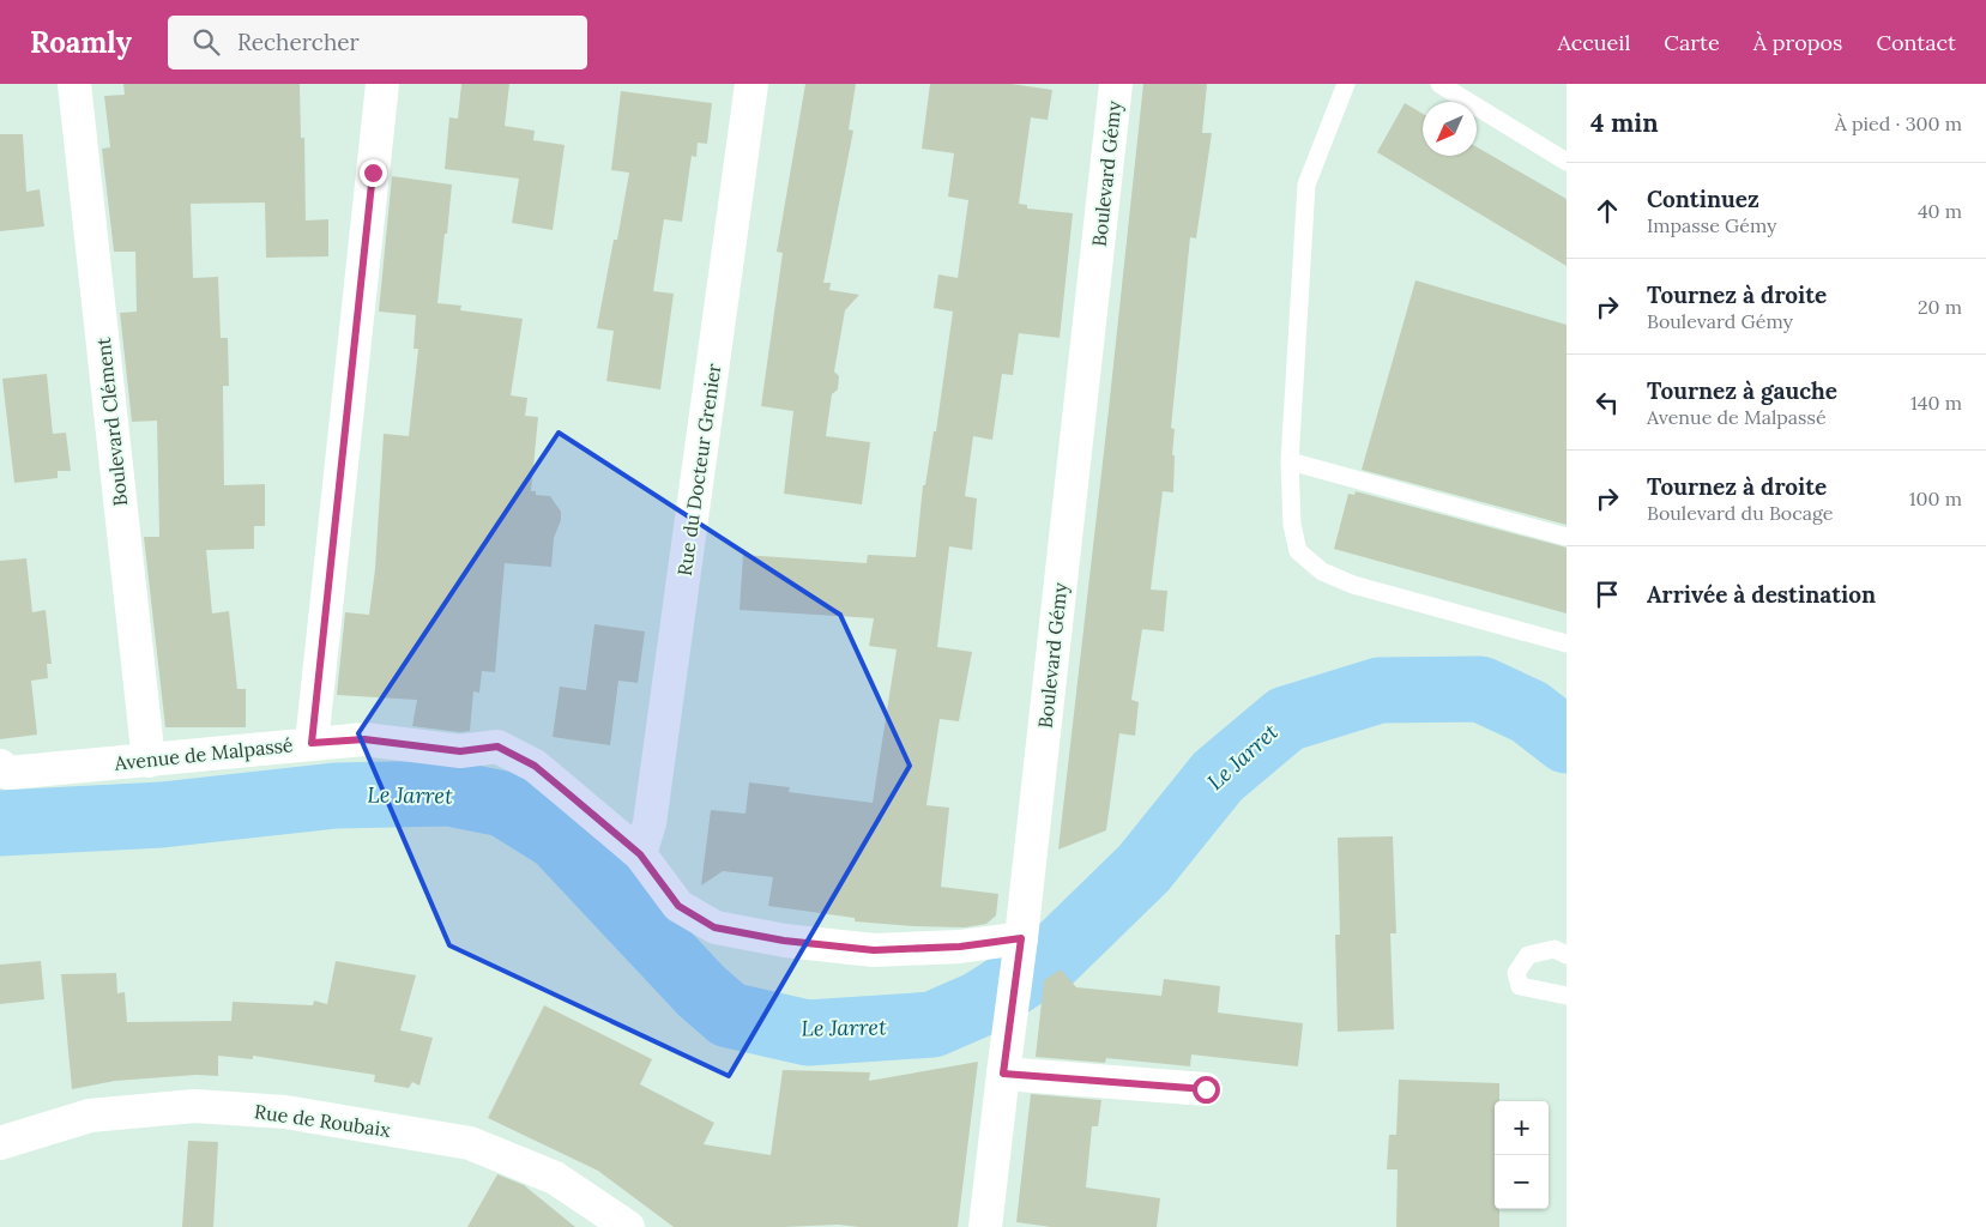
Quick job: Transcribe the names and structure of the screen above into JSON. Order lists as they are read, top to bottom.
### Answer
{
  "streets": {
    "street": [
      "Boulevard Gémy",
      "Boulevard Clément",
      "Rue du Docteur Grenier",
      "Avenue de Malpassé",
      "Rue de Roubaix"
    ]
  },
  "crossings": [
    ["Boulevard Gémy", "Avenue de Malpassé"],
    ["Boulevard Clément", "Avenue de Malpassé"],
    ["Rue du Docteur Grenier", "Avenue de Malpassé"]
  ],
  "water": ["Le Jarret"],
  "north": "bottom left",
  "page": {
    "header": "Roamly",
    "search": "Rechercher",
    "nav": [
      "Accueil",
      "Carte",
      "À propos",
      "Contact"
    ],
    "heading": ["4 min", "À pied · 300 m"],
    "list": [
      ["Continuez", "Impasse Gémy", "40 m"],
      ["Tournez à droite", "Boulevard Gémy", "20 m"],
      ["Tournez à gauche", "Avenue de Malpassé", "140 m"],
      ["Tournez à droite", "Boulevard du Bocage", "100 m"],
      "Arrivée à destination"
    ],
    "map_buttons": ["+", "−"]
  }
}
